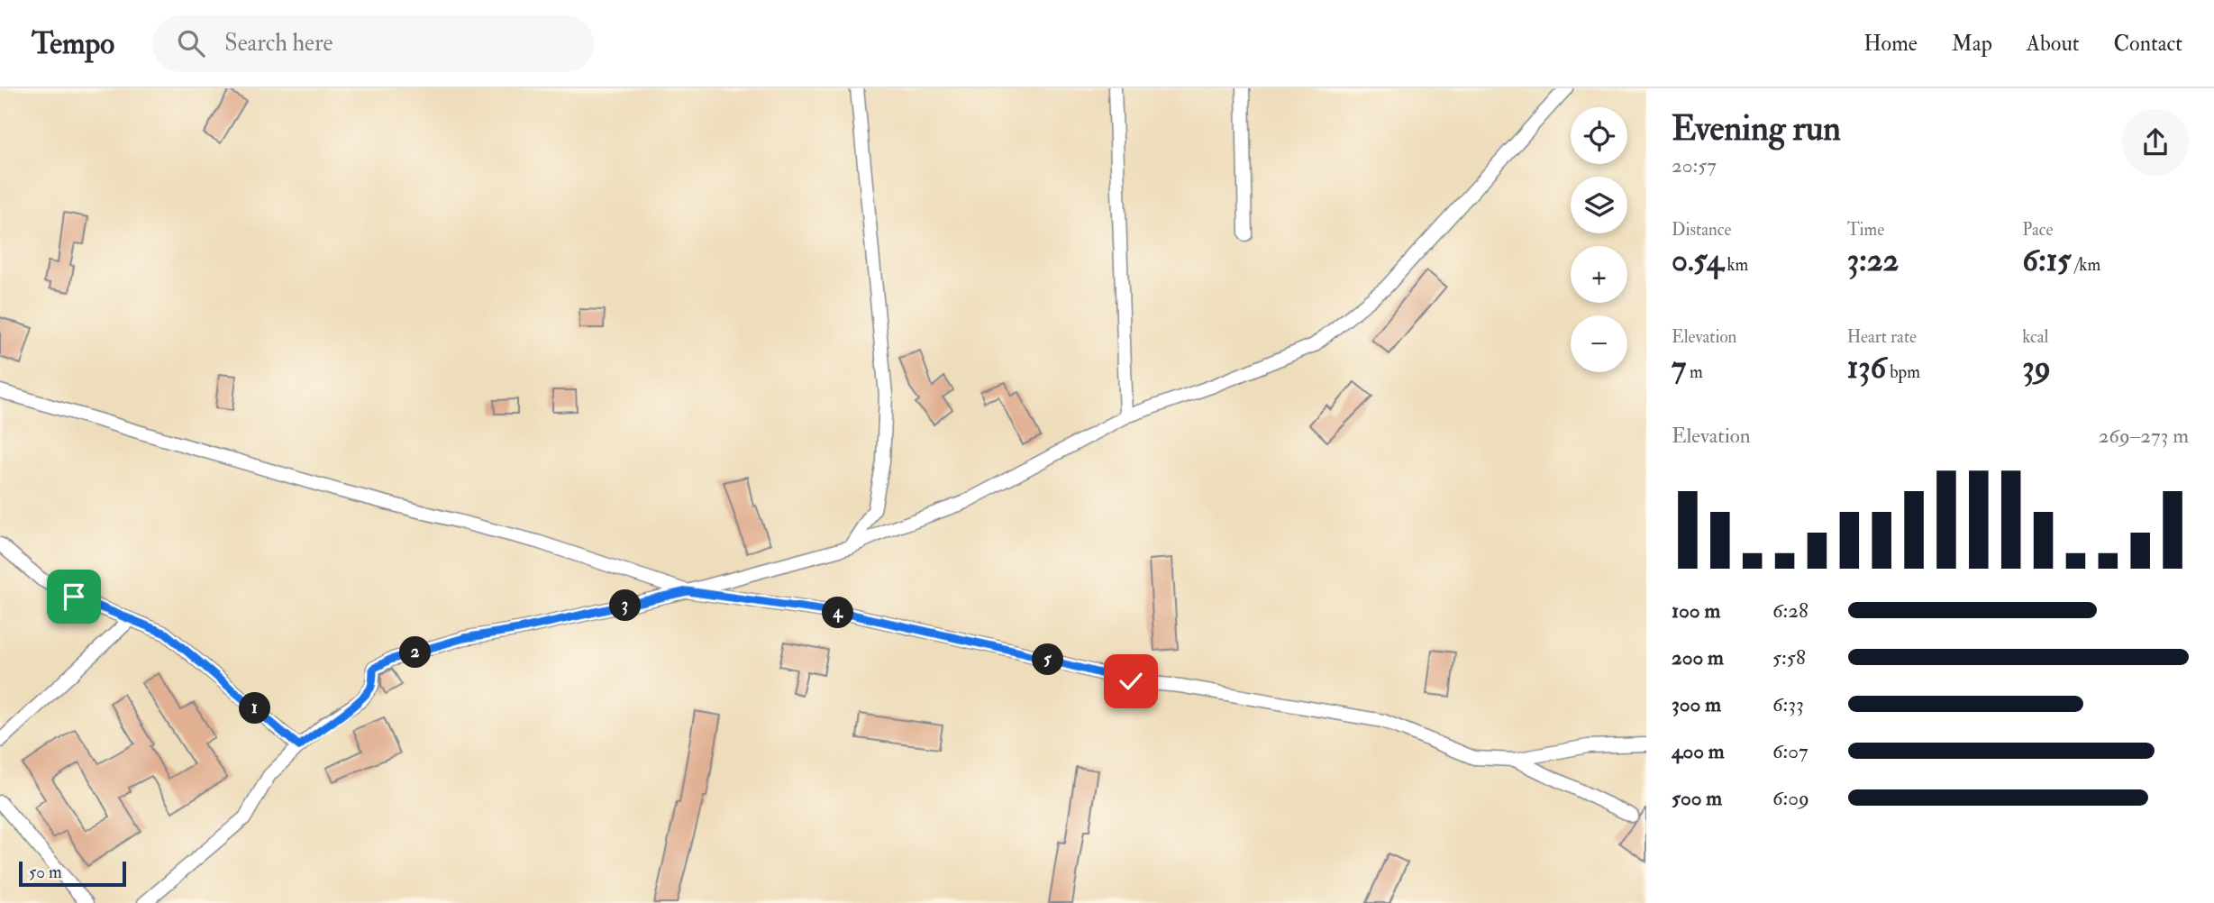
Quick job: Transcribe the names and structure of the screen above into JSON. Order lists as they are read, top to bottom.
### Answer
{
  "scale_bar": "50 m",
  "page": {
    "header": "Tempo",
    "search": "Search here",
    "nav": [
      "Home",
      "Map",
      "About",
      "Contact"
    ],
    "heading": ["Evening run", "20:57"],
    "map_buttons": ["+", "−"],
    "stats": [
      ["Distance", "0.54 km"],
      ["Time", "3:22"],
      ["Pace", "6:15 /km"],
      ["Elevation", "7 m"],
      ["Heart rate", "136 bpm"],
      ["kcal", "39"]
    ],
    "chart": ["Elevation", "269–273 m"],
    "list": [
      {
        "name": "100 m",
        "note": "6:28"
      },
      {
        "name": "200 m",
        "note": "5:58"
      },
      {
        "name": "300 m",
        "note": "6:33"
      },
      {
        "name": "400 m",
        "note": "6:07"
      },
      {
        "name": "500 m",
        "note": "6:09"
      }
    ],
    "pins": [
      "3",
      "4",
      "2",
      "5",
      "1"
    ],
    "scale": "50 m"
  }
}
